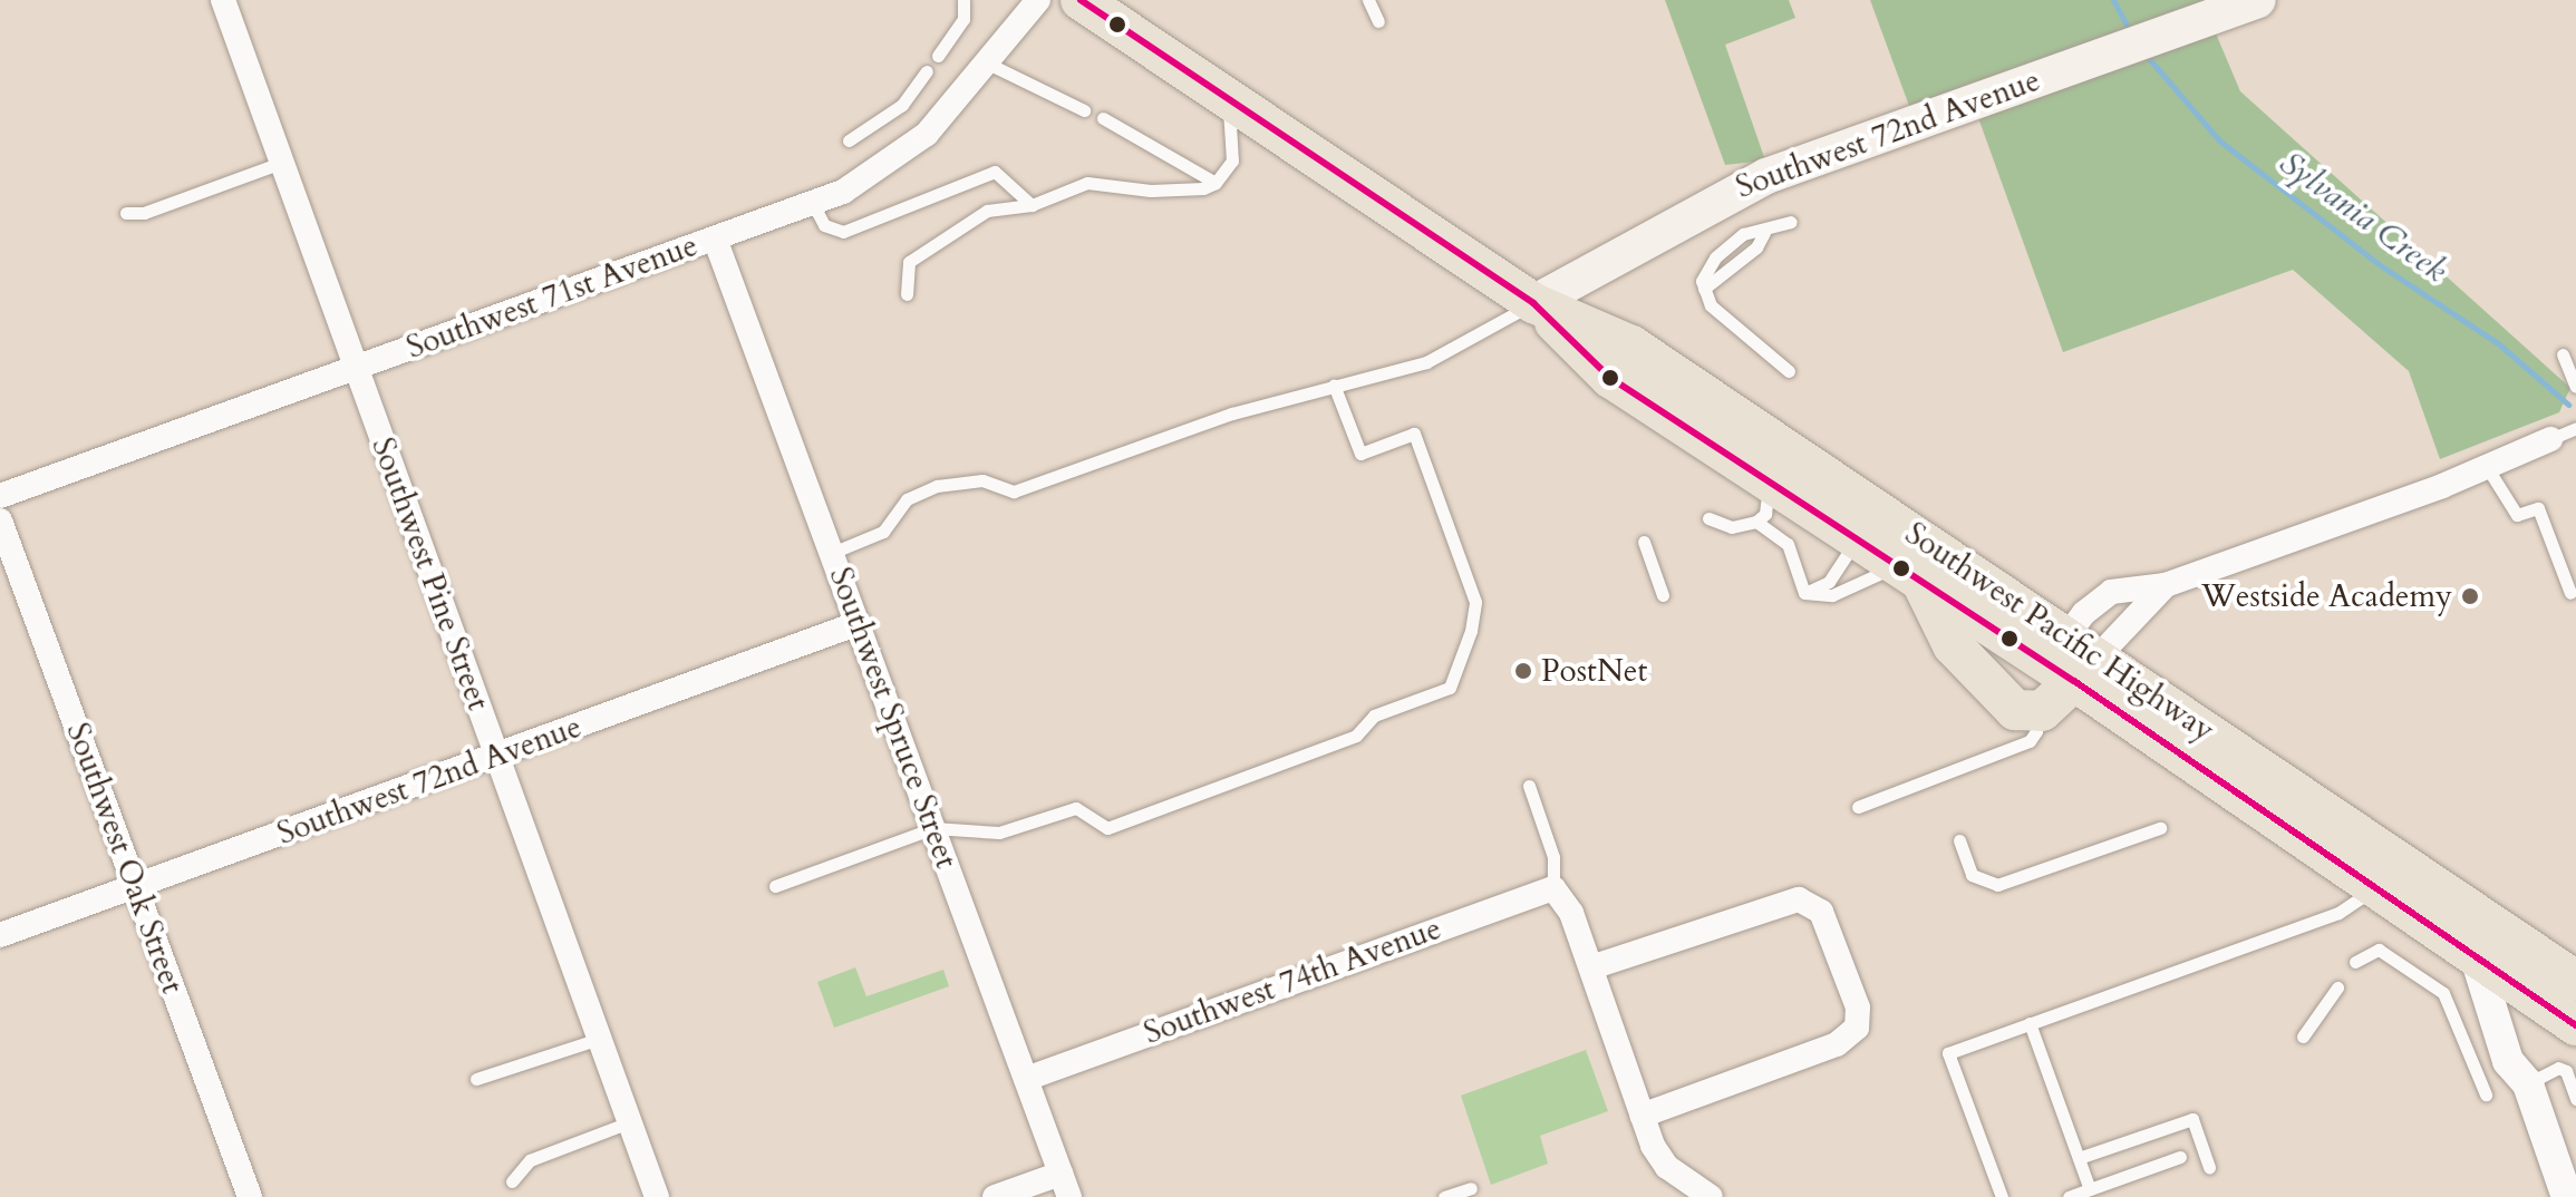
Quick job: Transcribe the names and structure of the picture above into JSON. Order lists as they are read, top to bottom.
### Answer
{
  "streets": {
    "highway": ["Southwest Pacific Highway"],
    "main road": ["Southwest 72nd Avenue"],
    "street": [
      "Southwest 71st Avenue",
      "Southwest Pine Street",
      "Southwest Spruce Street",
      "Southwest Oak Street",
      "Southwest 74th Avenue"
    ]
  },
  "crossings": [
    ["Southwest 72nd Avenue", "Southwest Pine Street"],
    ["Southwest 72nd Avenue", "Southwest Pacific Highway"],
    ["Southwest 72nd Avenue", "Southwest Spruce Street"],
    ["Southwest 72nd Avenue", "Southwest Oak Street"],
    ["Southwest 71st Avenue", "Southwest Pine Street"],
    ["Southwest 71st Avenue", "Southwest Spruce Street"],
    ["Southwest Spruce Street", "Southwest 74th Avenue"]
  ],
  "water": ["Sylvania Creek"],
  "places": ["Westside Academy", "PostNet"]
}
